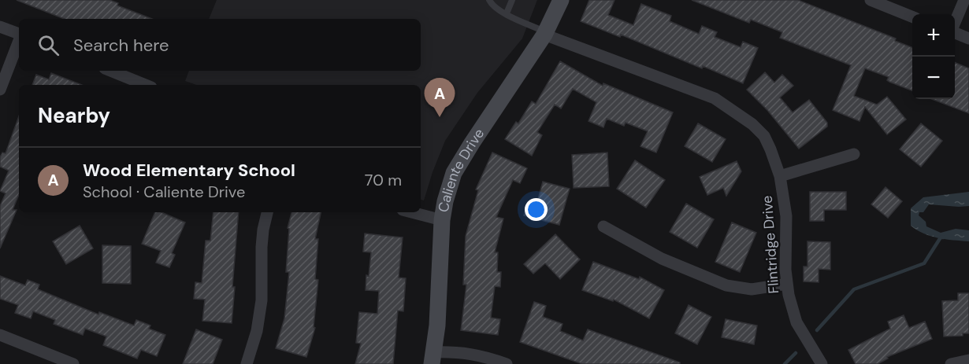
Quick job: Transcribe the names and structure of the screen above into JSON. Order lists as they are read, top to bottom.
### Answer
{
  "streets": {
    "street": ["Caliente Drive", "Flintridge Drive"]
  },
  "crossings": [
    ["Caliente Drive", "Flintridge Drive"]
  ],
  "page": {
    "map_buttons": ["+", "−"],
    "search": "Search here",
    "pins": "A",
    "heading": "Nearby",
    "list": [
      {
        "mark": "A",
        "name": "Wood Elementary School",
        "note": "School · Caliente Drive",
        "value": "70 m"
      }
    ]
  }
}
